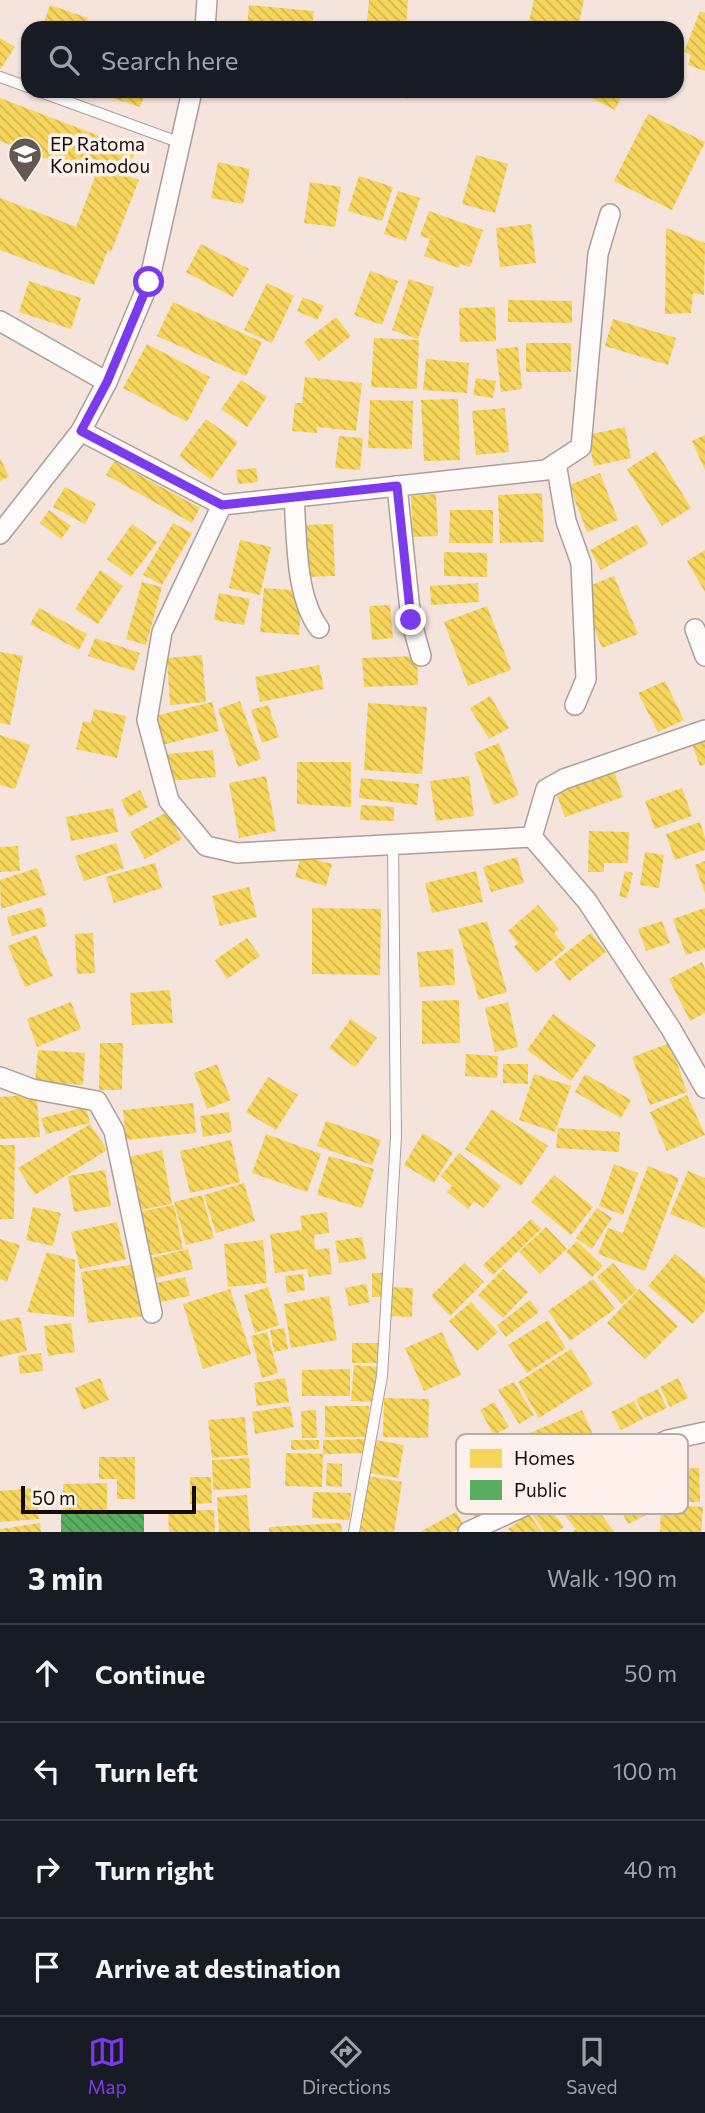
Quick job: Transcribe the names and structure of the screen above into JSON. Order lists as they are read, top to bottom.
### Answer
{
  "places": {
    "school or university": ["EP Ratoma Konimodou"]
  },
  "legend": ["Homes", "Public"],
  "scale_bar": "50 m",
  "page": {
    "search": "Search here",
    "scale": "50 m",
    "heading": ["3 min", "Walk · 190 m"],
    "list": [
      ["Continue", "50 m"],
      ["Turn left", "100 m"],
      ["Turn right", "40 m"],
      "Arrive at destination"
    ],
    "nav": ["Map", "Directions", "Saved"]
  }
}
